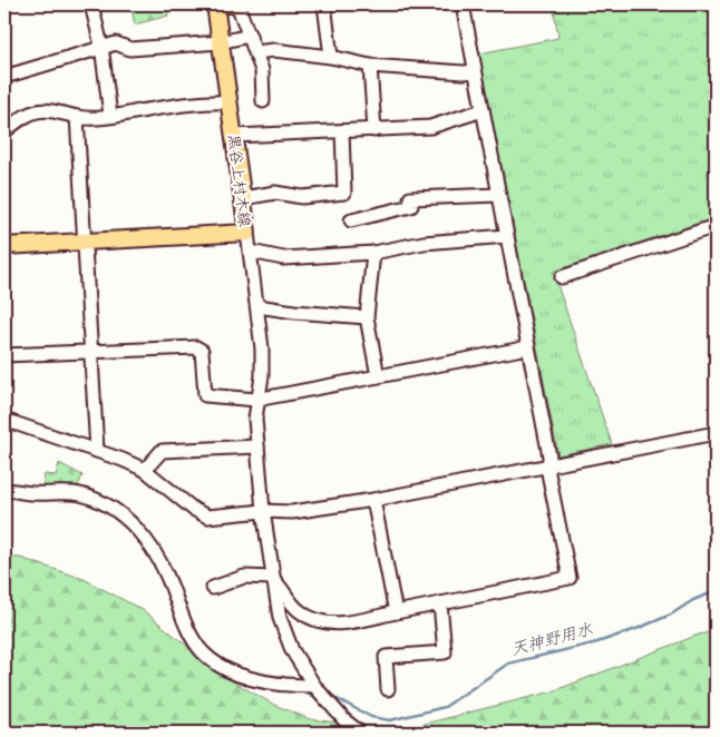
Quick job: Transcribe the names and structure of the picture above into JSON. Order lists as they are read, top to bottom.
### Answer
{
  "streets": {
    "main road": ["黒谷上村木線"]
  },
  "water": ["天神野用水"]
}
